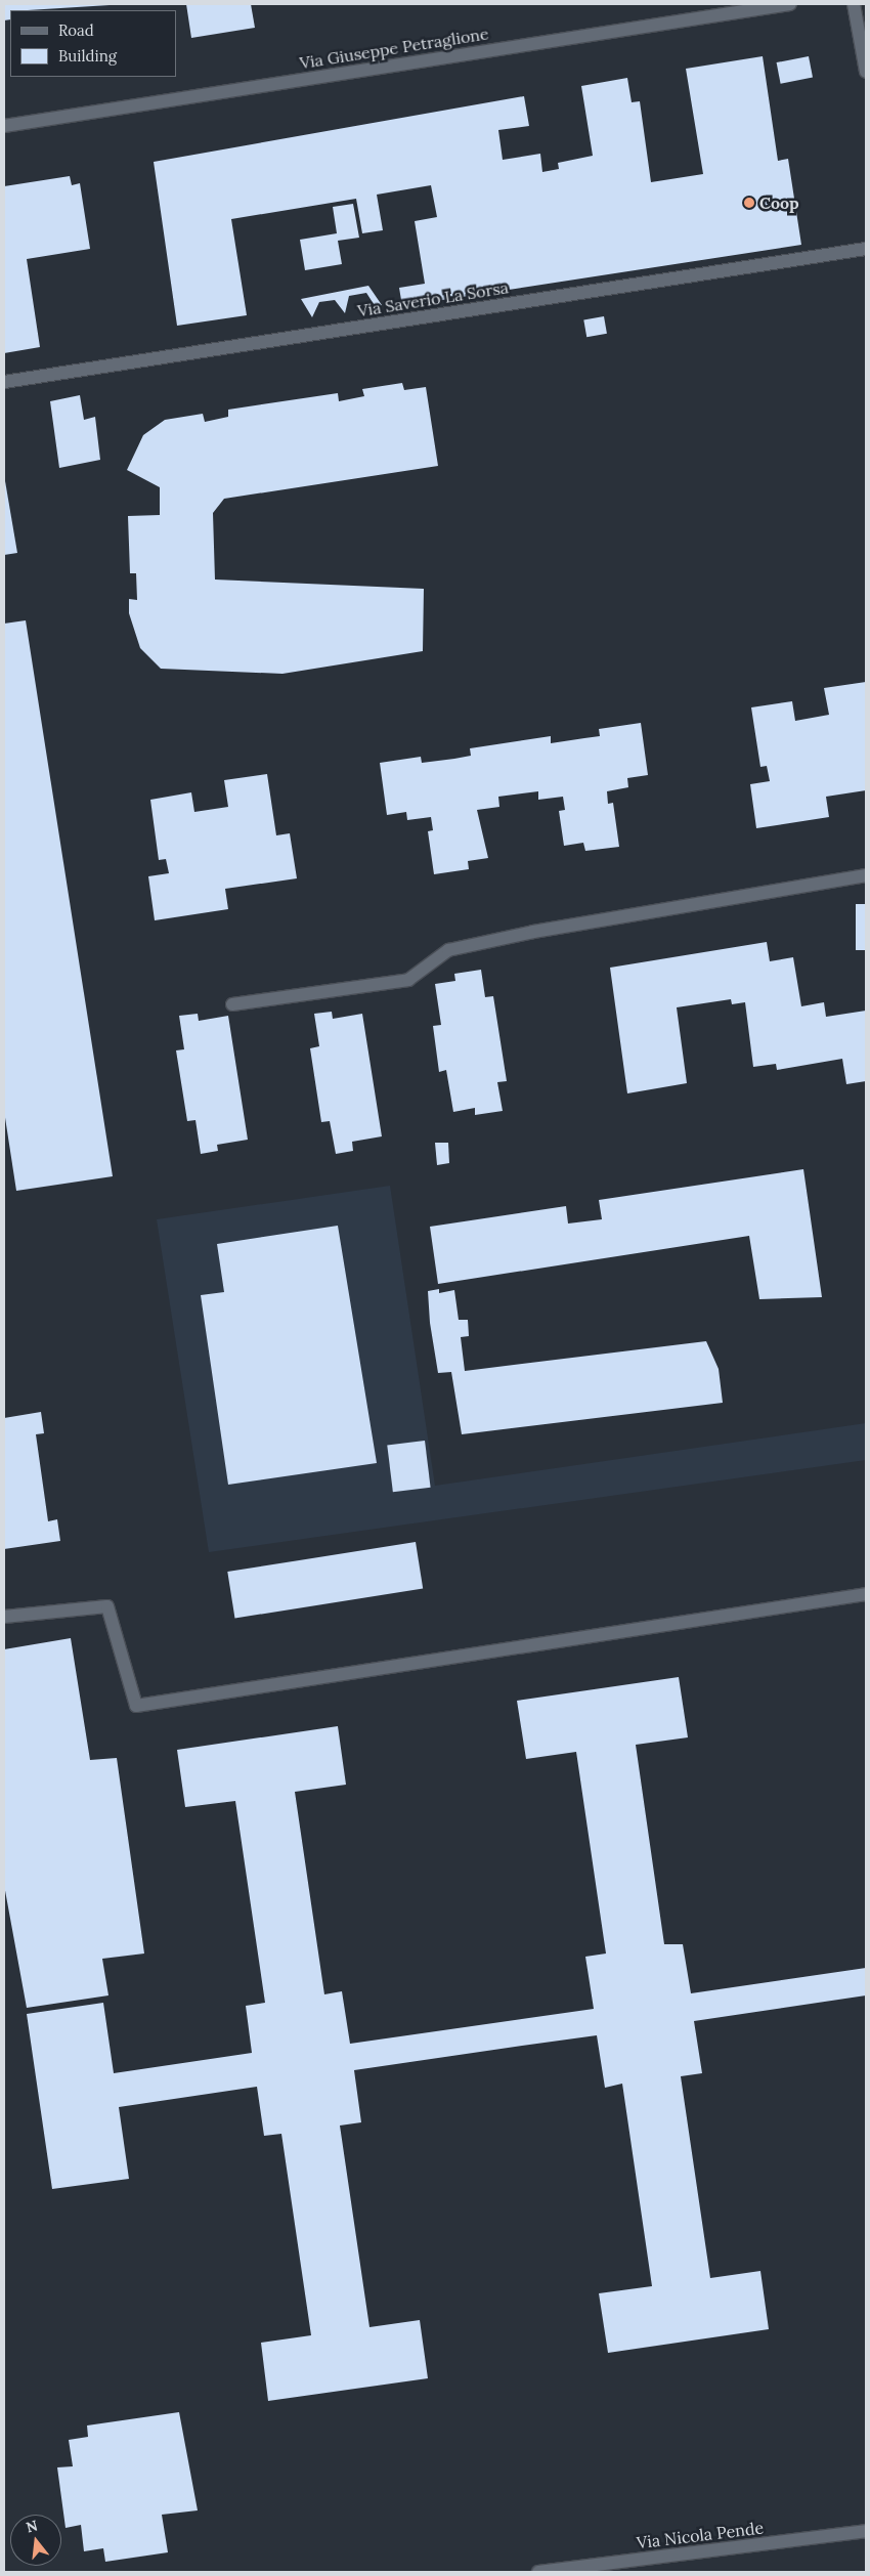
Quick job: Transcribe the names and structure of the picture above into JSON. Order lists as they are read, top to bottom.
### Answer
{
  "streets": {
    "street": ["Via Giuseppe Petraglione", "Via Saverio La Sorsa", "Via Nicola Pende"]
  },
  "places": ["Coop"],
  "legend": ["Road", "Building"],
  "north": "top"
}
